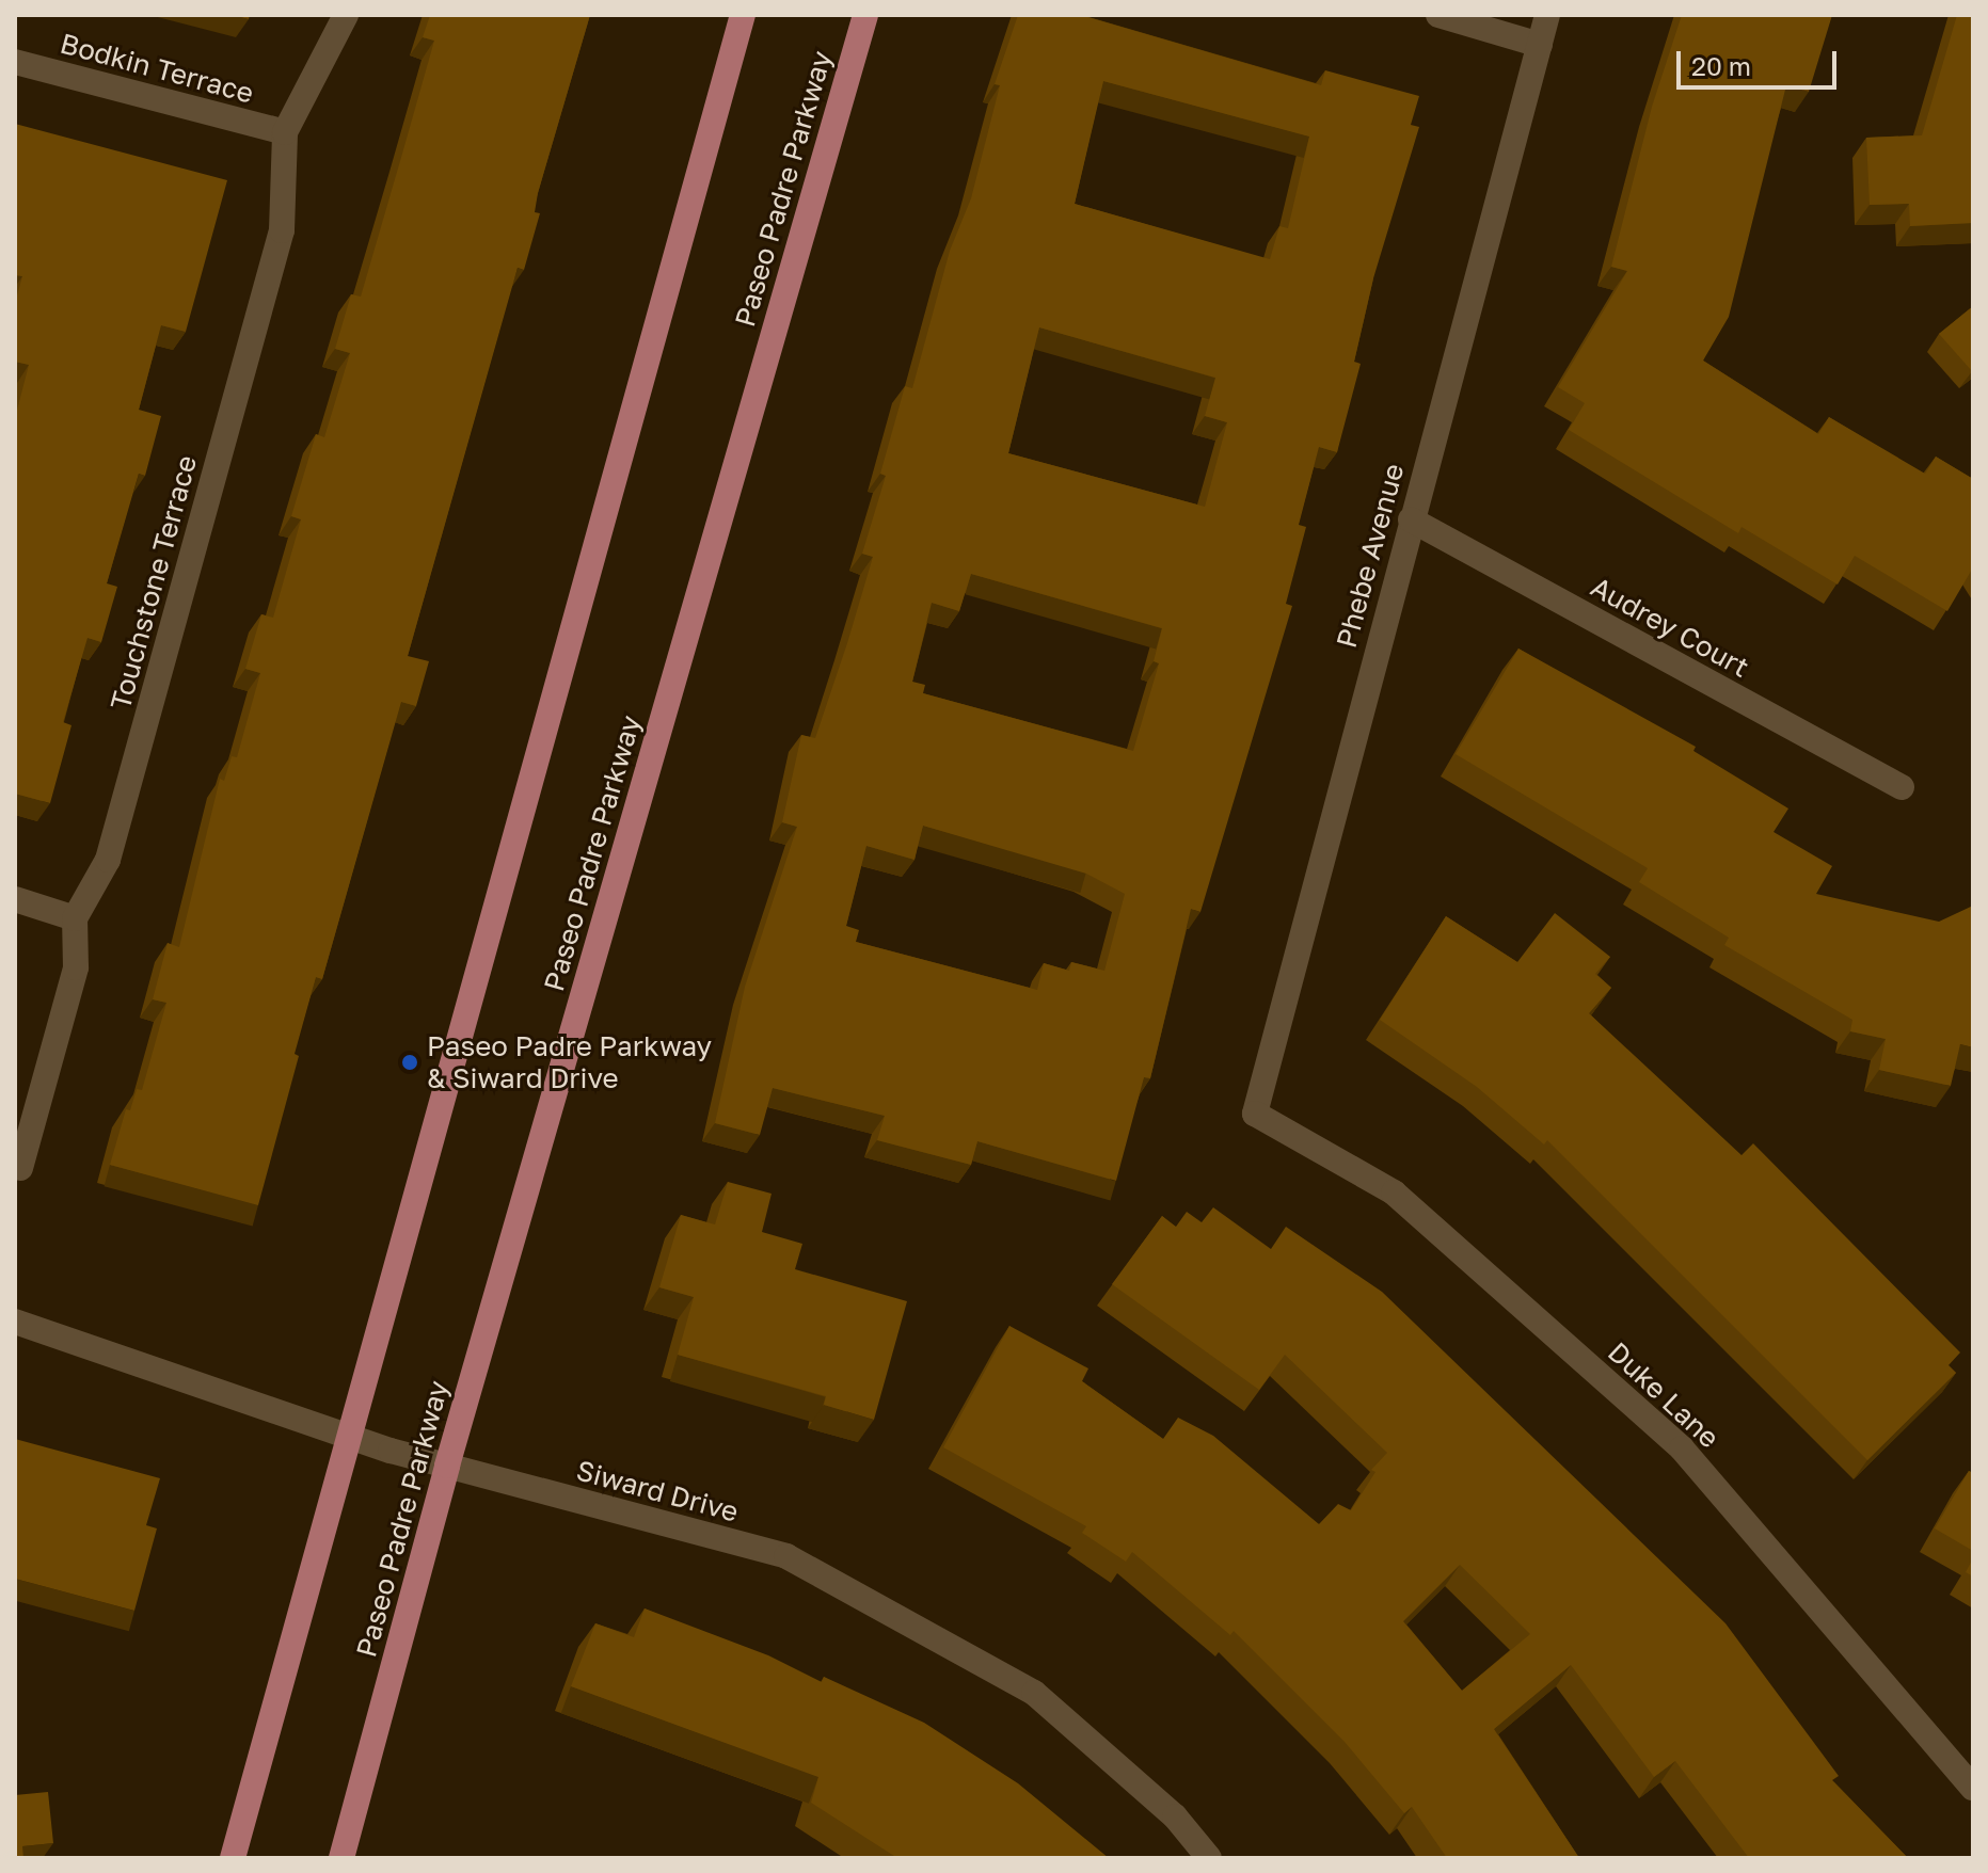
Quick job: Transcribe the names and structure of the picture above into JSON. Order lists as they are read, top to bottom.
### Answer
{
  "streets": {
    "main road": ["Paseo Padre Parkway"],
    "street": [
      "Bodkin Terrace",
      "Phebe Avenue",
      "Touchstone Terrace",
      "Audrey Court",
      "Duke Lane",
      "Siward Drive"
    ]
  },
  "crossings": [
    ["Bodkin Terrace", "Touchstone Terrace"],
    ["Paseo Padre Parkway", "Siward Drive"],
    ["Phebe Avenue", "Audrey Court"],
    ["Phebe Avenue", "Duke Lane"]
  ],
  "places": ["Paseo Padre Parkway & Siward Drive"],
  "scale_bar": "20 m"
}
